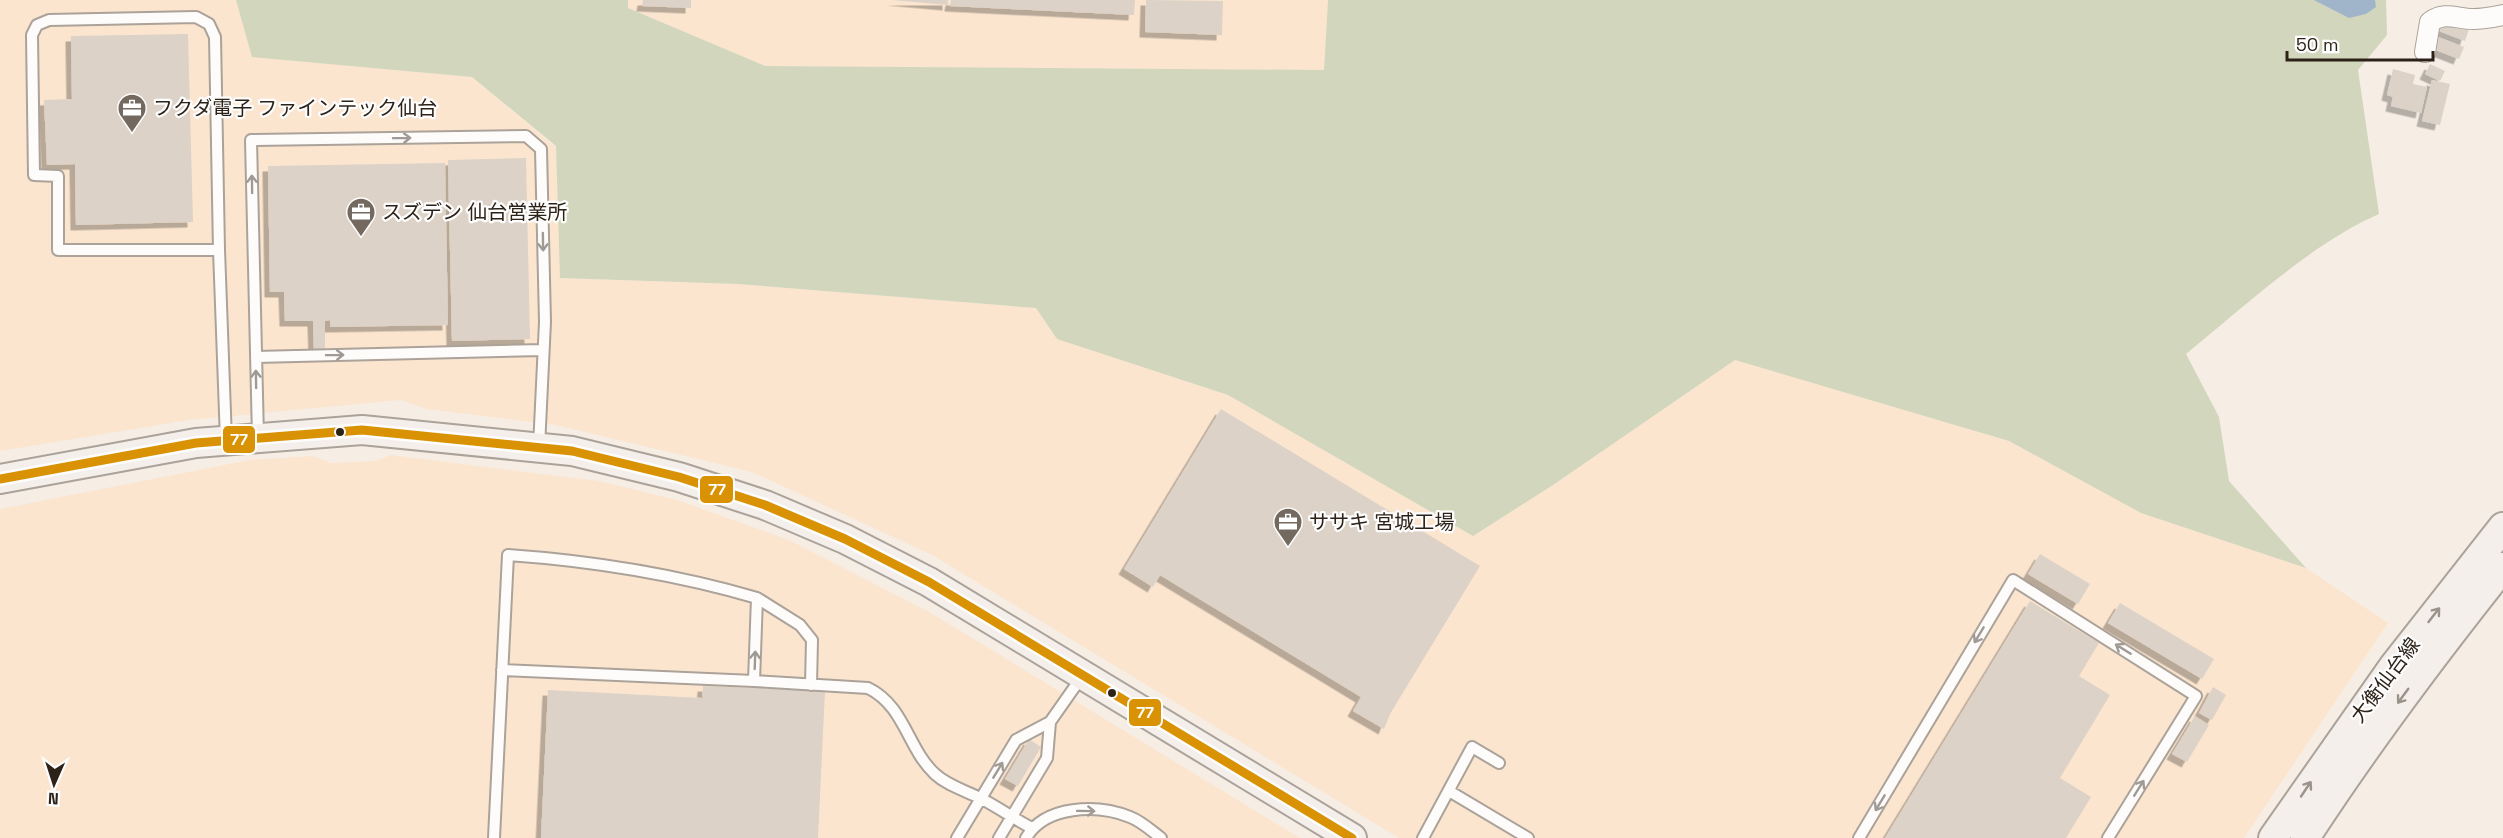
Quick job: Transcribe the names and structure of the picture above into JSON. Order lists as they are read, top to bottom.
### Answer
{
  "streets": {
    "street": ["大衡仙台線"]
  },
  "places": {
    "office": ["フクダ電子 ファインテック仙台", "スズデン 仙台営業所", "ササキ 宮城工場"]
  },
  "lines": ["transit line 77"],
  "scale_bar": "50 m",
  "north": "bottom"
}
